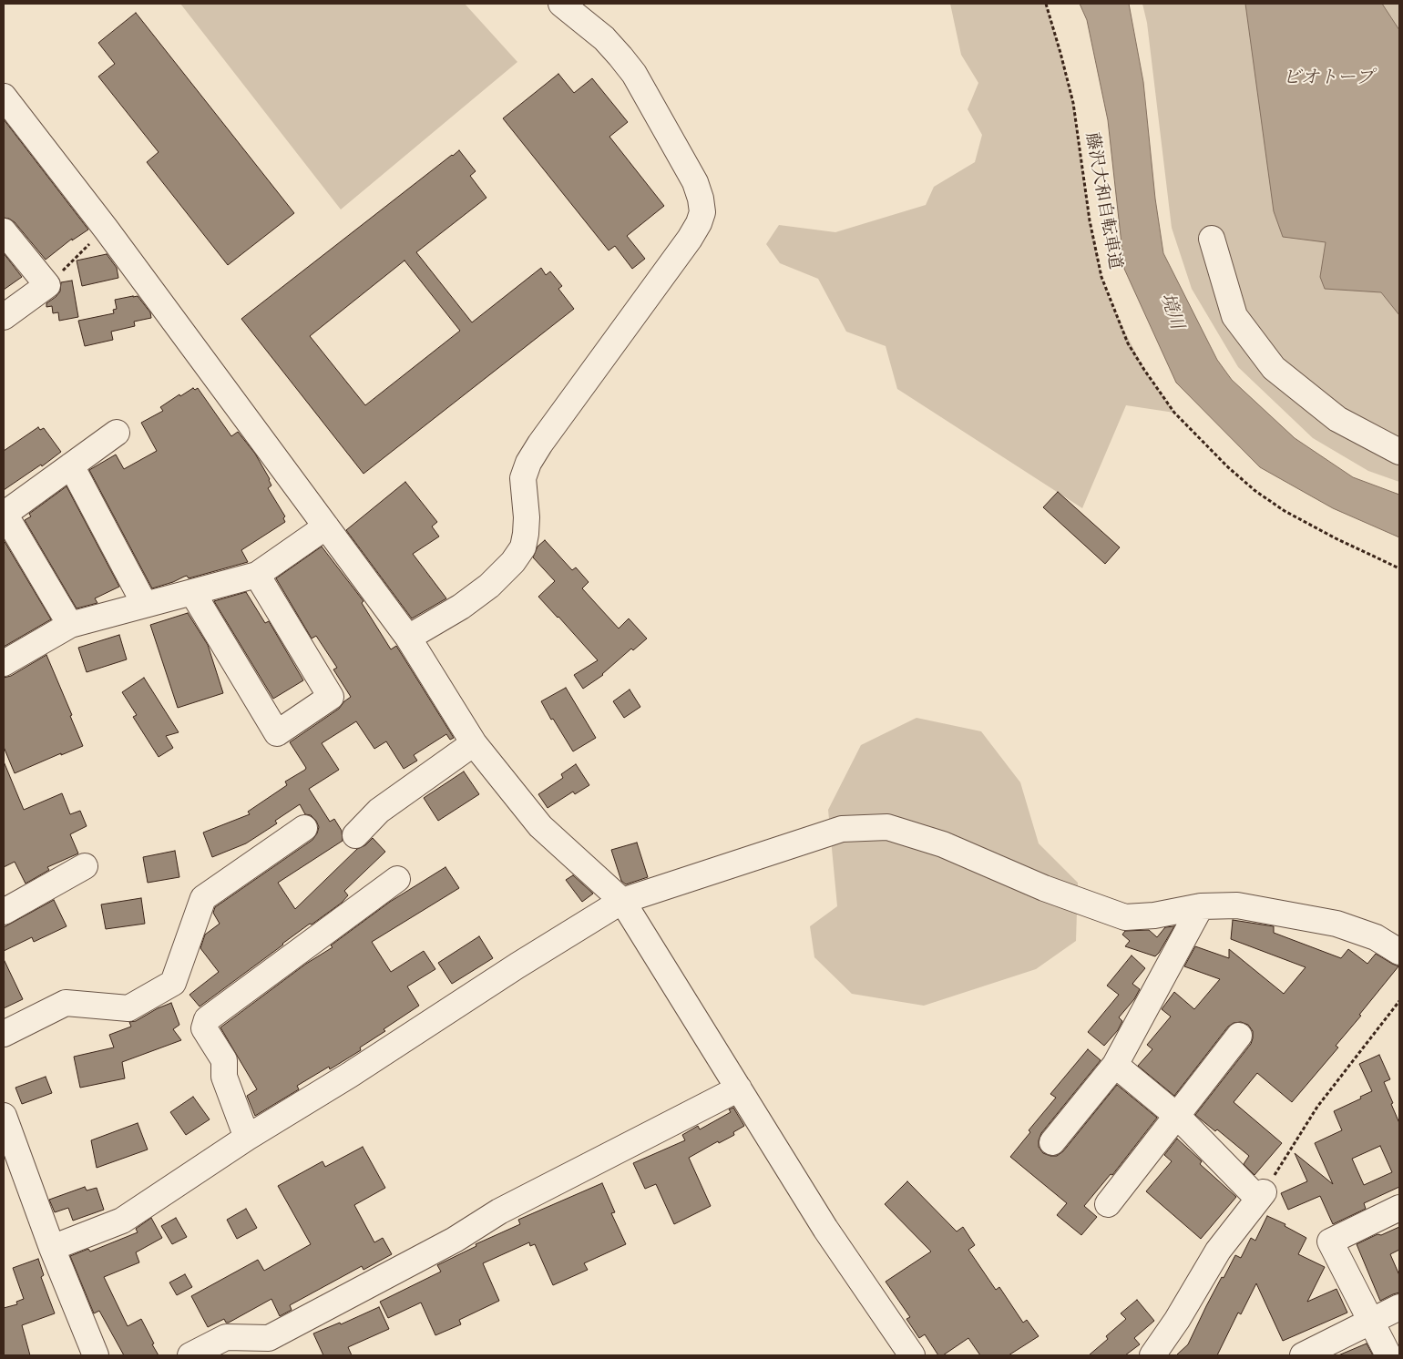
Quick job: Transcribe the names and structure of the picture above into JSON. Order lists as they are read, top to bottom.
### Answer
{
  "streets": {
    "path": ["藤沢大和自転車道"]
  },
  "water": ["ビオトープ", "境川"]
}
